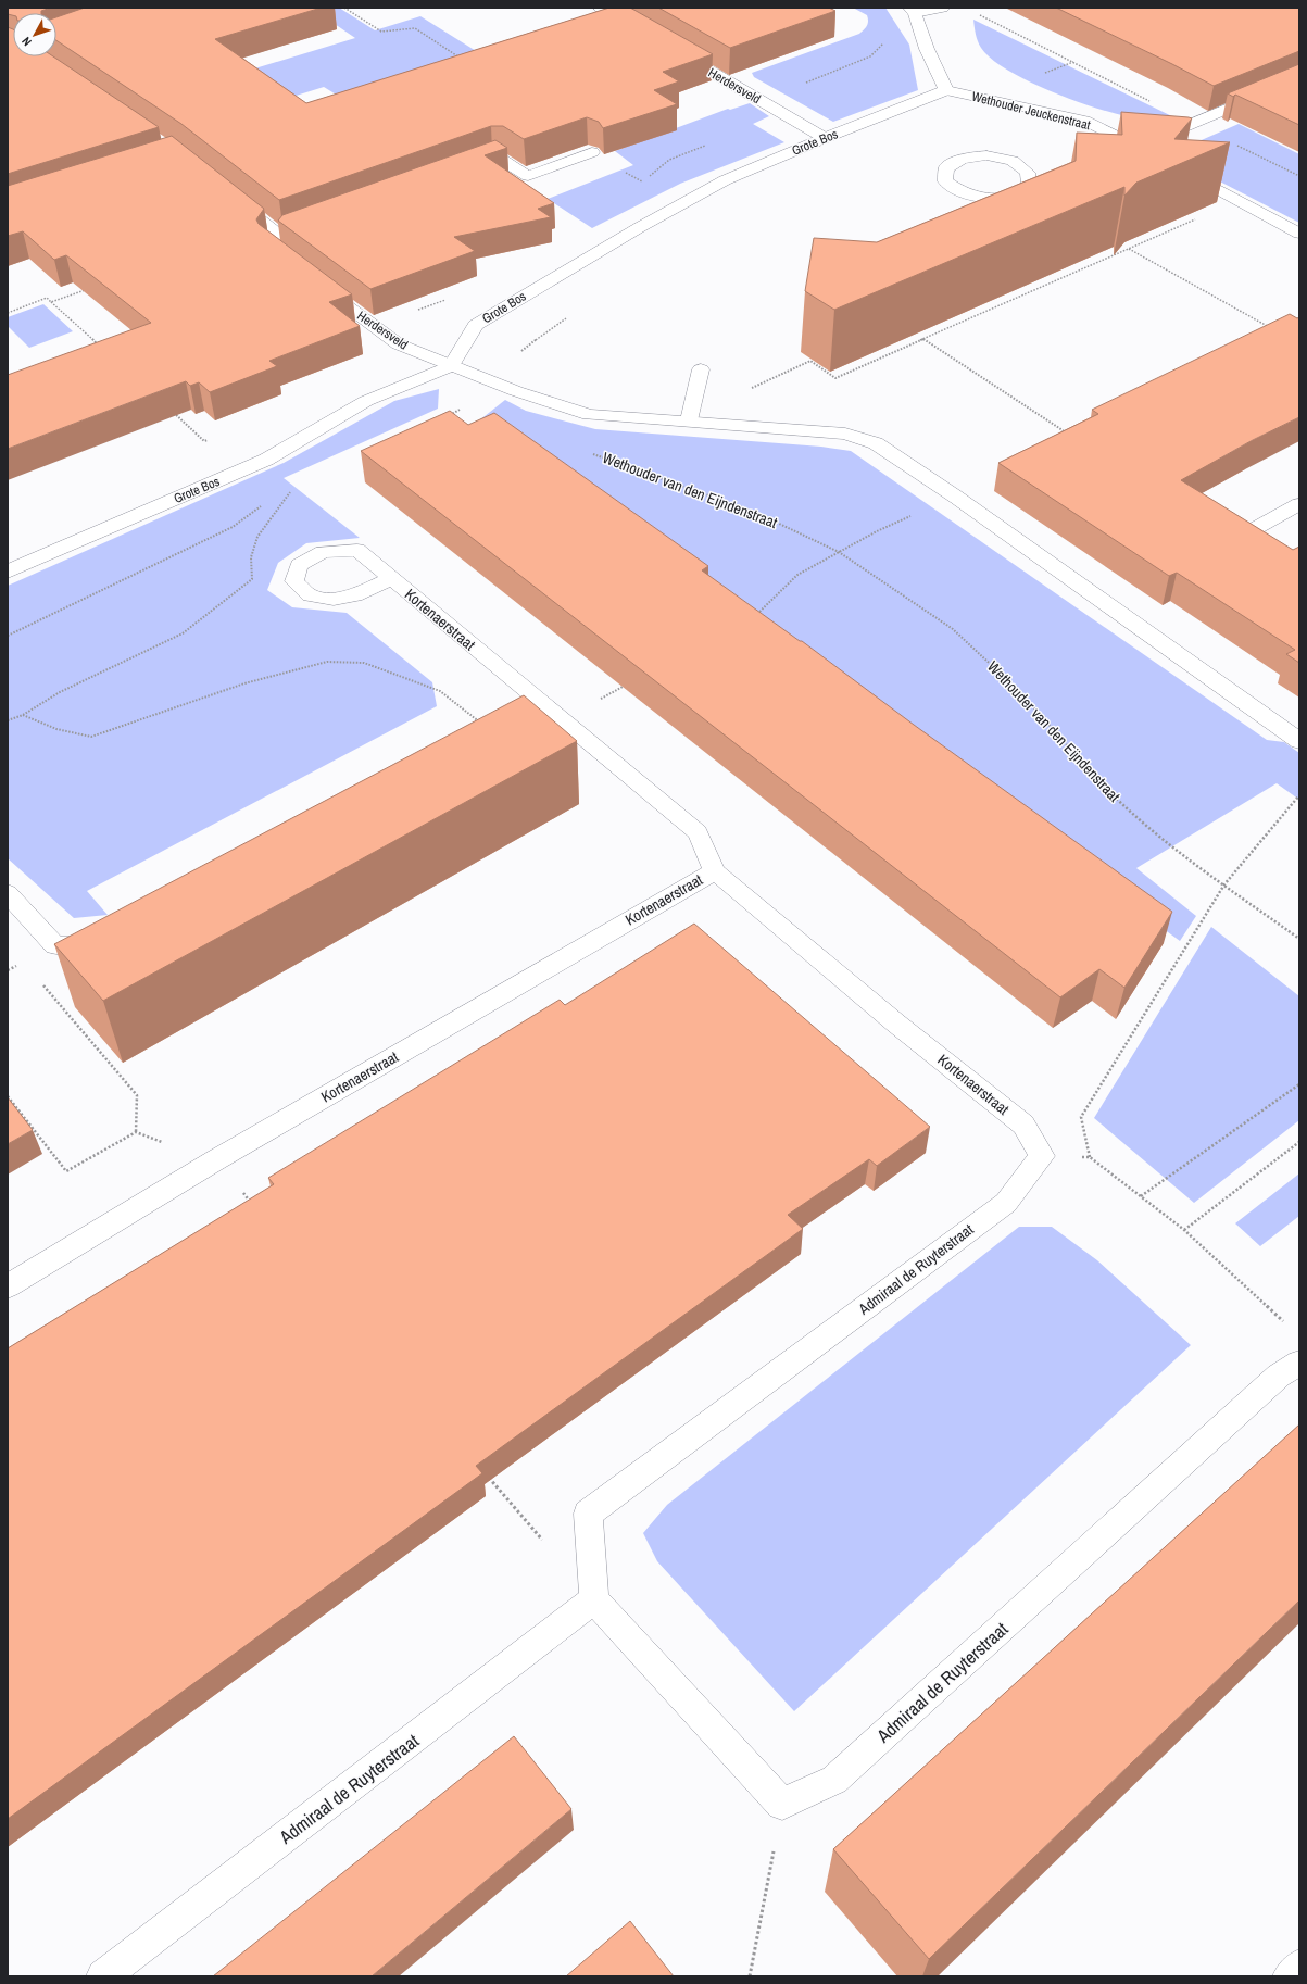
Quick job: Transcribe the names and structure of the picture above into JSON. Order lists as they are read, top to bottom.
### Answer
{
  "streets": {
    "street": [
      "Herdersveld",
      "Wethouder Jeuckenstraat",
      "Grote Bos",
      "Kortenaerstraat",
      "Admiraal de Ruyterstraat"
    ],
    "path": ["Wethouder van den Eijndenstraat"]
  },
  "crossings": [
    ["Herdersveld", "Grote Bos"],
    ["Wethouder Jeuckenstraat", "Grote Bos"],
    ["Kortenaerstraat", "Admiraal de Ruyterstraat"]
  ],
  "north": "bottom left"
}
